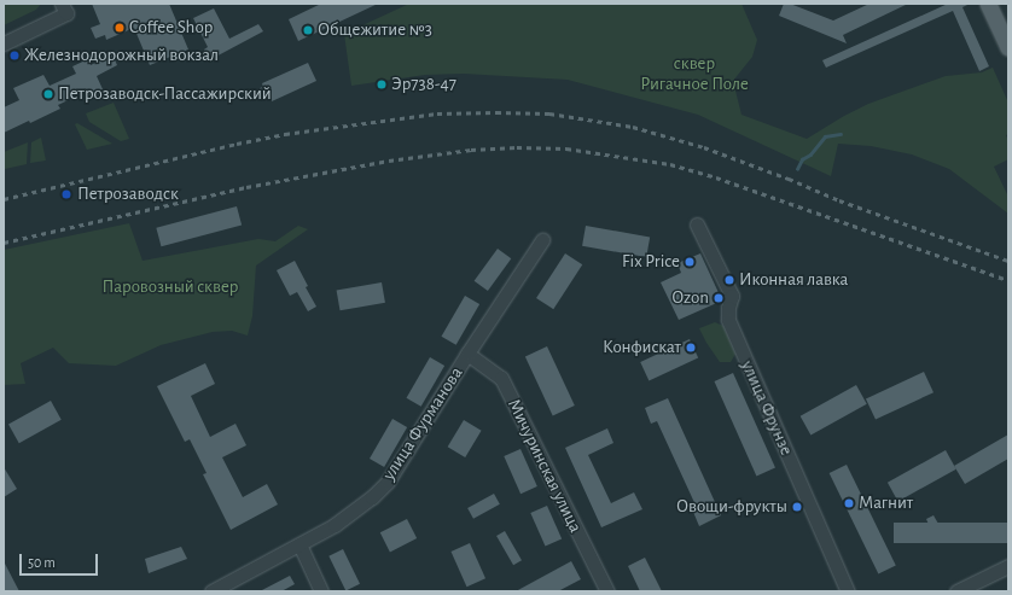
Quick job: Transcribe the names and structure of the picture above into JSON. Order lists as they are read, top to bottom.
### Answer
{
  "streets": {
    "street": ["улица Фрунзе", "улица Фурманова", "Мичуринская улица"]
  },
  "crossings": [
    ["улица Фурманова", "Мичуринская улица"]
  ],
  "parks": ["сквер Ригачное Поле", "Паровозный сквер"],
  "places": [
    "Coffee Shop",
    "Общежитие №3",
    "Железнодорожный вокзал",
    "Эр738-47",
    "Петрозаводск-Пассажирский",
    "Петрозаводск",
    "Fix Price",
    "Иконная лавка",
    "Ozon",
    "Конфискат",
    "Магнит",
    "Овощи-фрукты"
  ],
  "scale_bar": "50 m"
}
